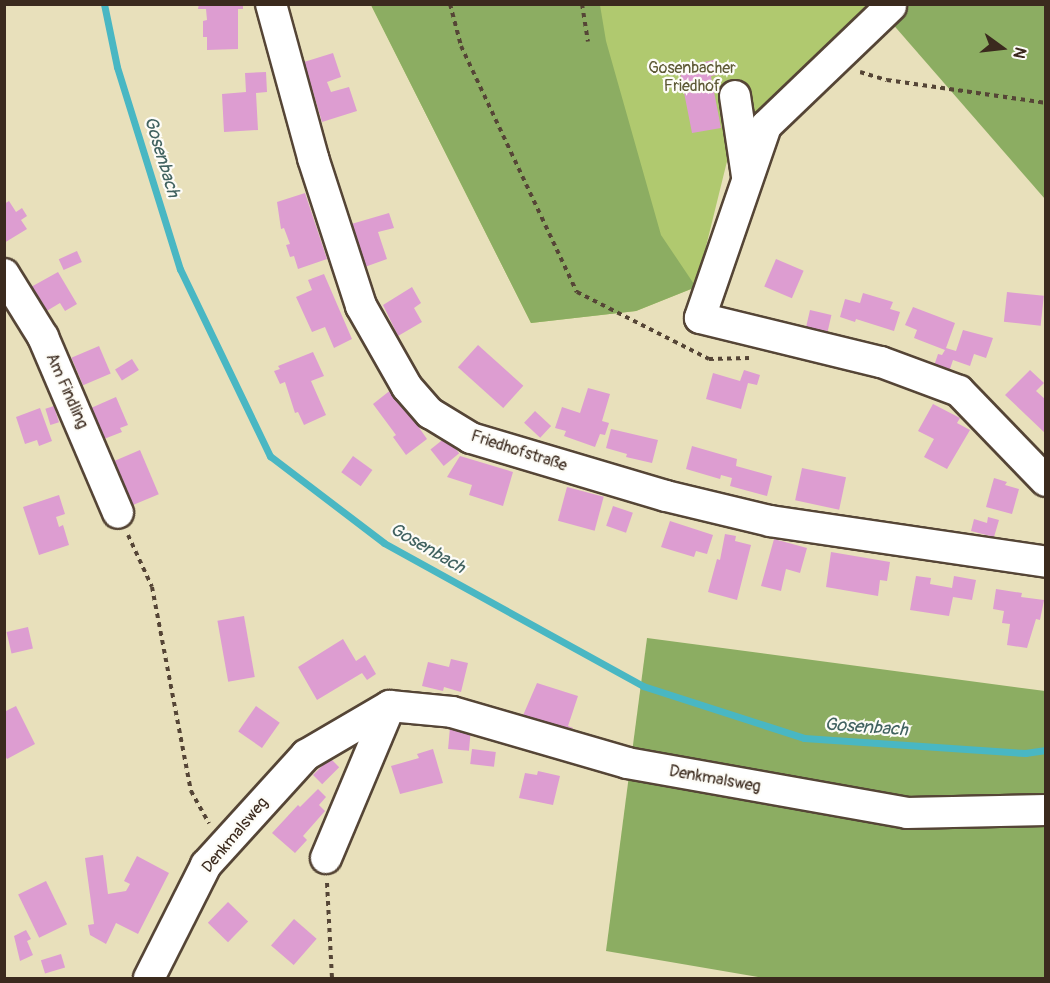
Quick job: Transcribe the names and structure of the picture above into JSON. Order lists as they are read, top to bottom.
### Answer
{
  "streets": {
    "street": ["Am Findling", "Friedhofstraße", "Denkmalsweg"]
  },
  "water": ["Gosenbach"],
  "parks": ["Gosenbacher Friedhof"],
  "north": "right"
}
